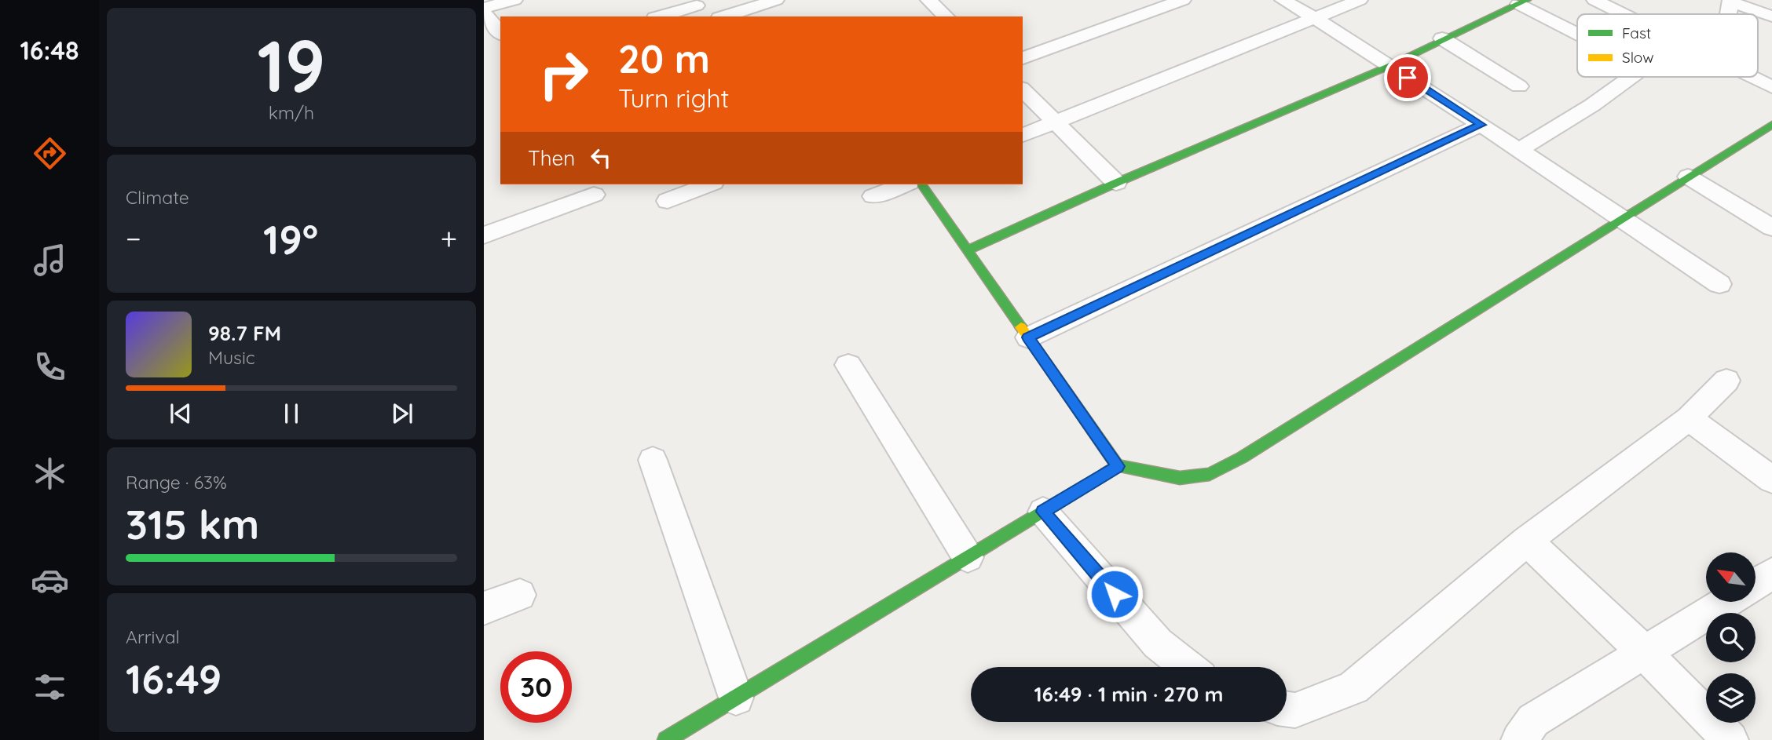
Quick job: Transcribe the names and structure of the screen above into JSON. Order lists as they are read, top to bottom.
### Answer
{
  "legend": ["Fast", "Slow"],
  "north": "top left",
  "page": {
    "tabs": "16:48",
    "tile": [
      ["19", "km/h"],
      "Climate",
      ["Range · 63%", "315 km"],
      ["Arrival", "16:49"]
    ],
    "turn": ["20 m", "Turn right"],
    "then": "Then",
    "heat": ["−", "19°", "+"],
    "song": ["98.7 FM", "Music"],
    "limit": "30",
    "trip": "16:49 · 1 min · 270 m"
  }
}
